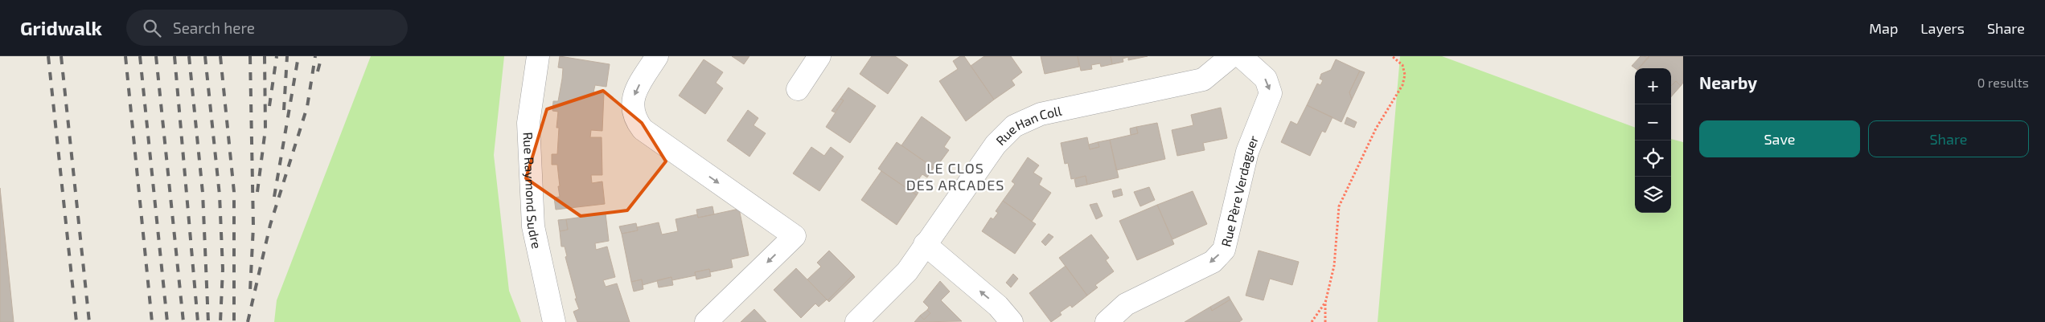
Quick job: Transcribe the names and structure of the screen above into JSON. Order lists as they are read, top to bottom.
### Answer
{
  "streets": {
    "street": ["Rue Han Coll", "Rue Raymond Sudre", "Rue Père Verdaguer"]
  },
  "one_way": ["Rue Père Verdaguer"],
  "districts": ["LE CLOS DES ARCADES"],
  "page": {
    "header": "Gridwalk",
    "search": "Search here",
    "nav": ["Map", "Layers", "Share"],
    "heading": ["Nearby", "0 results"],
    "map_buttons": ["+", "−"],
    "buttons": ["Save", "Share"]
  }
}
